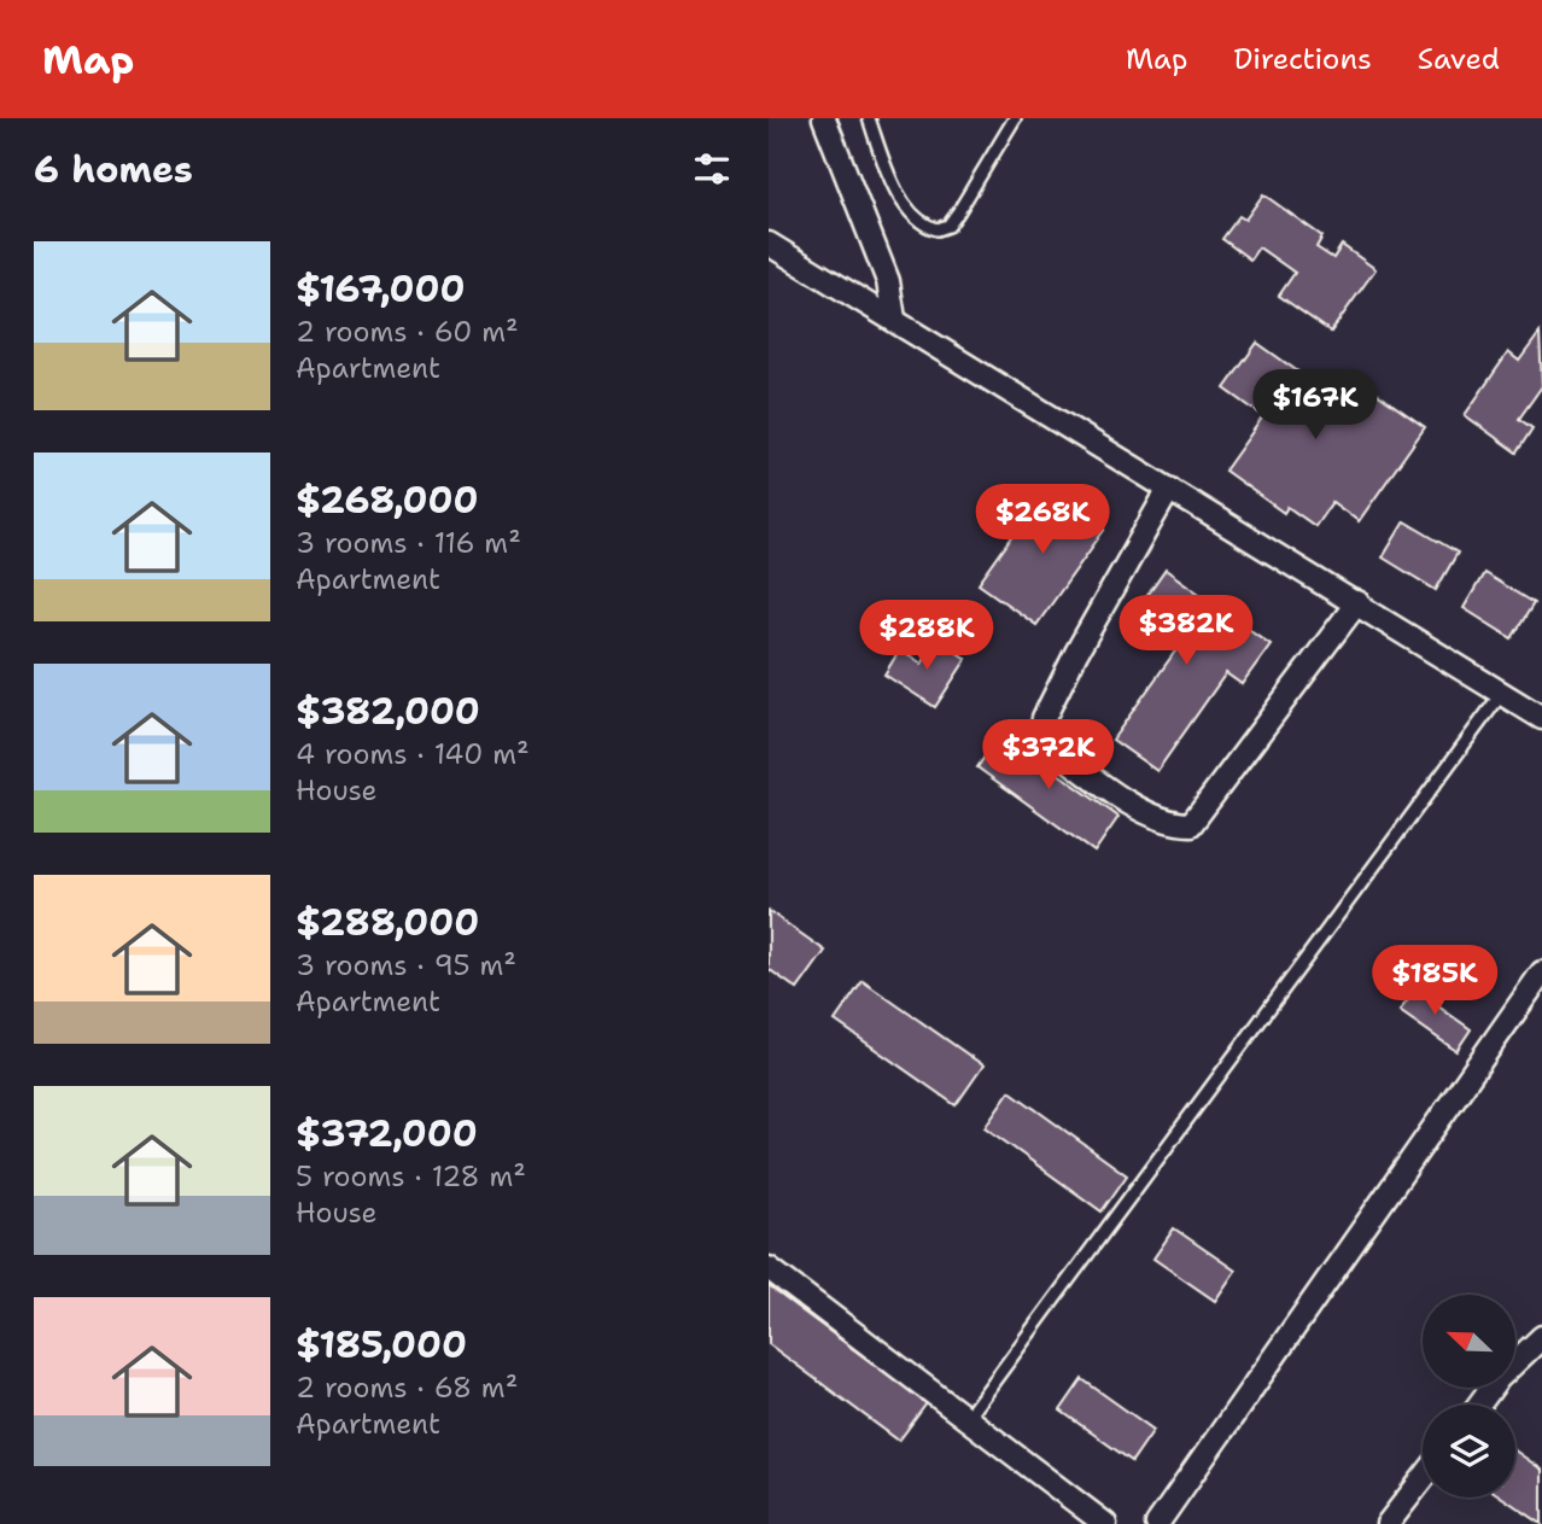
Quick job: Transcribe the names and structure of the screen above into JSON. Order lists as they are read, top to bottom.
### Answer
{
  "north": "top left",
  "page": {
    "header": "Map",
    "nav": ["Map", "Directions", "Saved"],
    "heading": "6 homes",
    "list": [
      {
        "name": "$167,000",
        "note": "2 rooms · 60 m² · Apartment"
      },
      {
        "name": "$268,000",
        "note": "3 rooms · 116 m² · Apartment"
      },
      {
        "name": "$382,000",
        "note": "4 rooms · 140 m² · House"
      },
      {
        "name": "$288,000",
        "note": "3 rooms · 95 m² · Apartment"
      },
      {
        "name": "$372,000",
        "note": "5 rooms · 128 m² · House"
      },
      {
        "name": "$185,000",
        "note": "2 rooms · 68 m² · Apartment"
      }
    ],
    "price": [
      "$167K",
      "$268K",
      "$382K",
      "$288K",
      "$372K",
      "$185K"
    ]
  }
}
